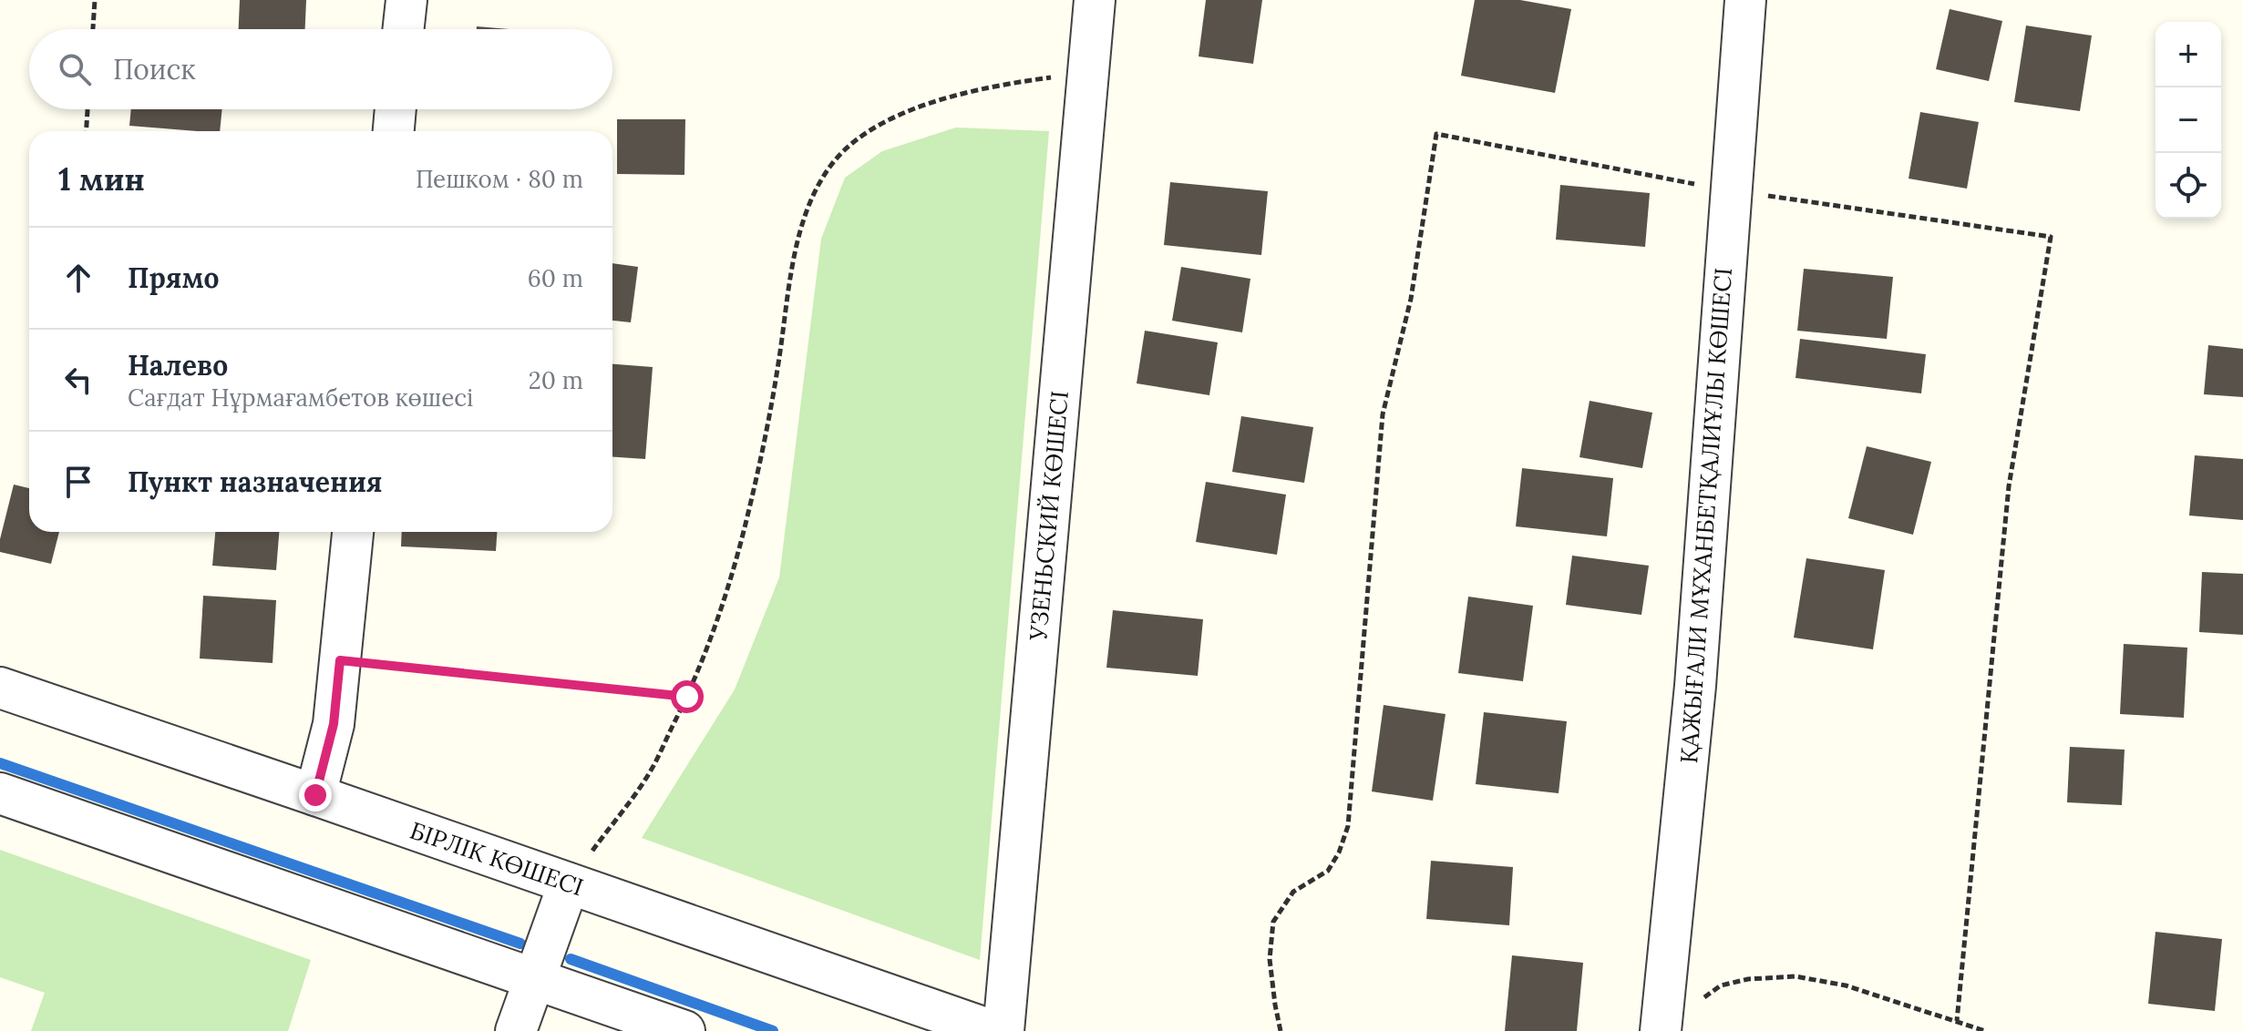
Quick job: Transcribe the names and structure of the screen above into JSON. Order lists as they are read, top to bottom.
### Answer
{
  "streets": {
    "street": ["УЗЕНЬСКИЙ КӨШЕСІ", "ҚАЖЫҒАЛИ МҰХАНБЕТҚАЛИҰЛЫ КӨШЕСІ", "БІРЛІК КӨШЕСІ"]
  },
  "page": {
    "map_buttons": ["+", "−"],
    "search": "Поиск",
    "heading": ["1 мин", "Пешком · 80 m"],
    "list": [
      ["Прямо", "60 m"],
      ["Налево", "Сағдат Нұрмағамбетов көшесі", "20 m"],
      "Пункт назначения"
    ]
  }
}
